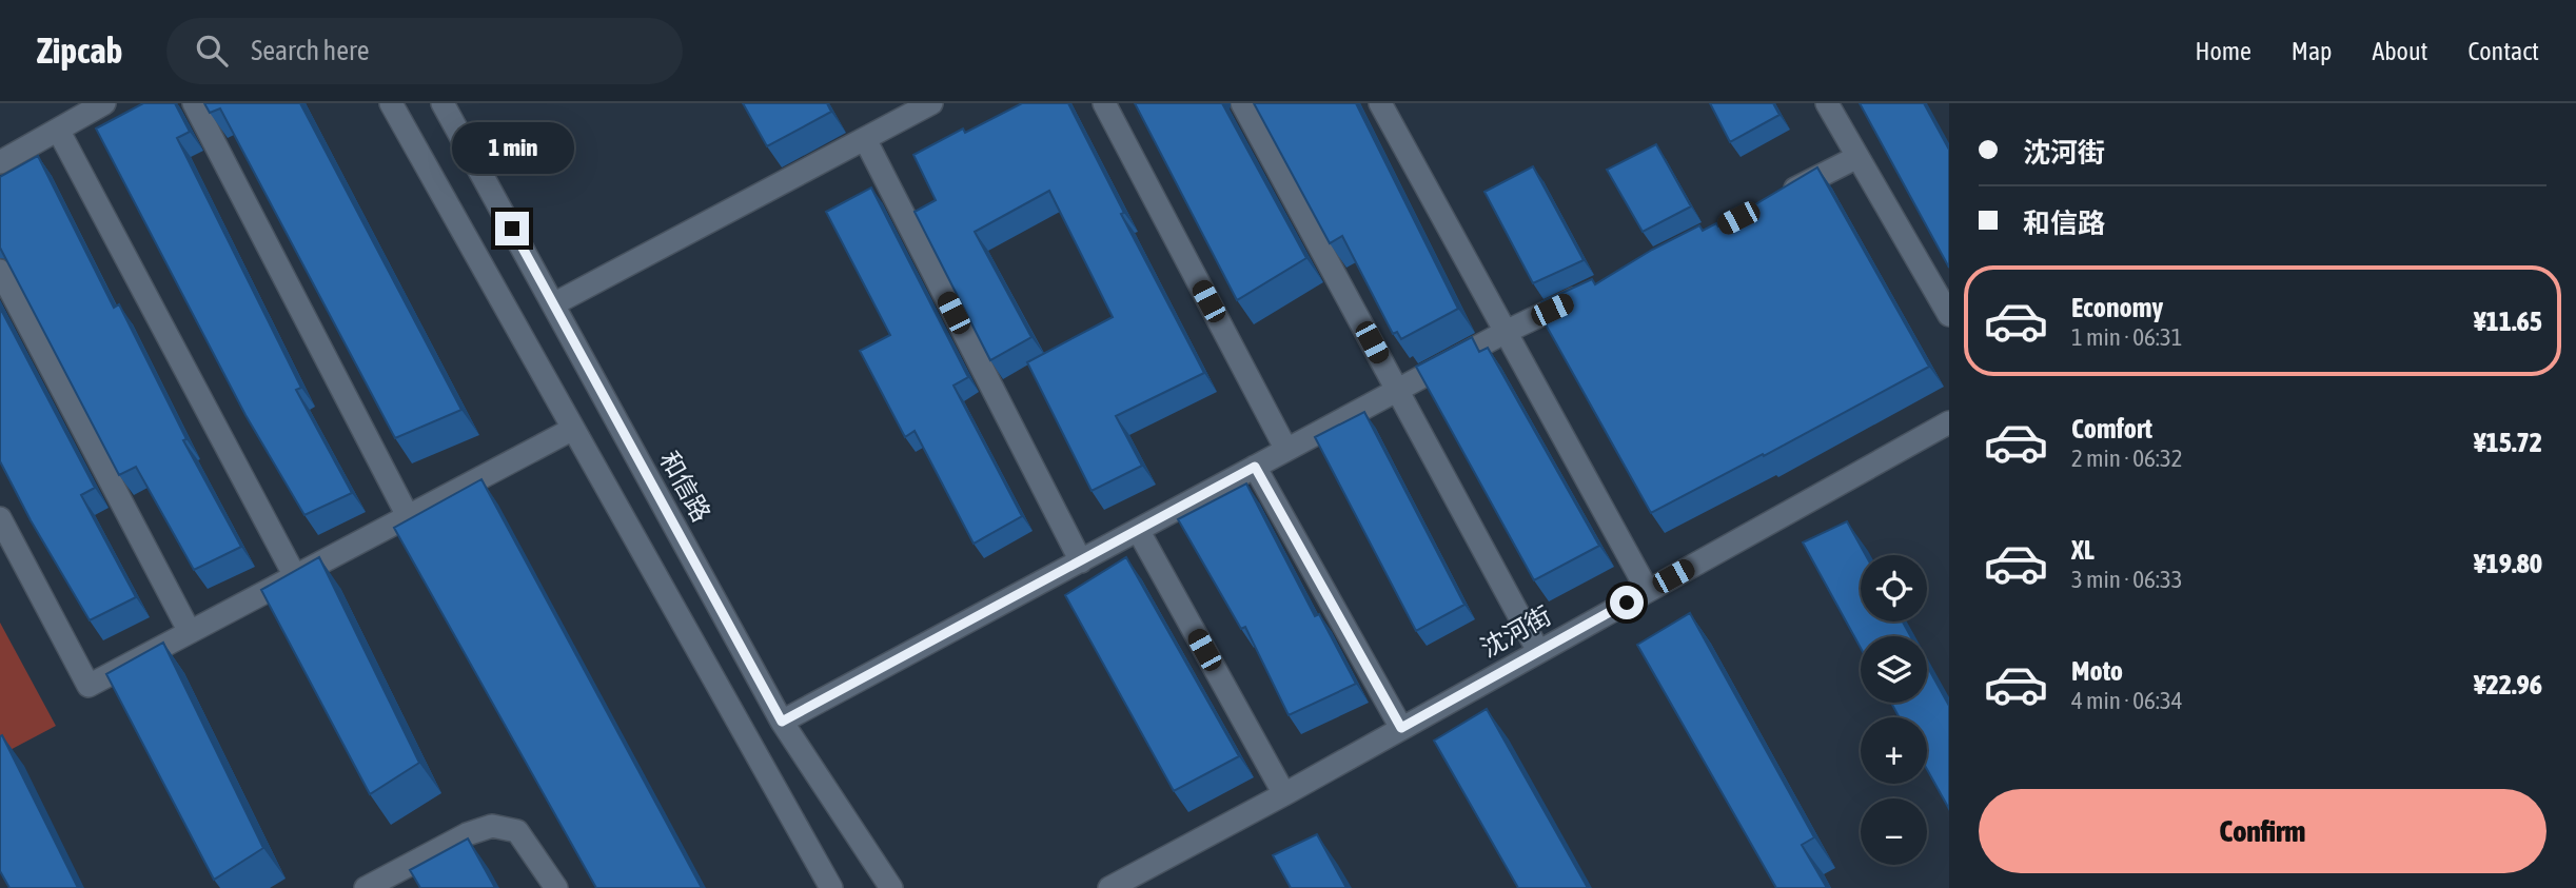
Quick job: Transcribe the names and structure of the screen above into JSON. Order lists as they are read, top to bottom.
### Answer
{
  "streets": {
    "street": ["和信路", "沈河街"]
  },
  "page": {
    "header": "Zipcab",
    "search": "Search here",
    "nav": [
      "Home",
      "Map",
      "About",
      "Contact"
    ],
    "banner": ["沈河街", "和信路"],
    "bubble": "1 min",
    "list": [
      {
        "name": "Economy",
        "note": "1 min · 06:31",
        "value": "¥11.65"
      },
      {
        "name": "Comfort",
        "note": "2 min · 06:32",
        "value": "¥15.72"
      },
      {
        "name": "XL",
        "note": "3 min · 06:33",
        "value": "¥19.80"
      },
      {
        "name": "Moto",
        "note": "4 min · 06:34",
        "value": "¥22.96"
      }
    ],
    "map_buttons": ["+", "−"],
    "buttons": "Confirm"
  }
}
